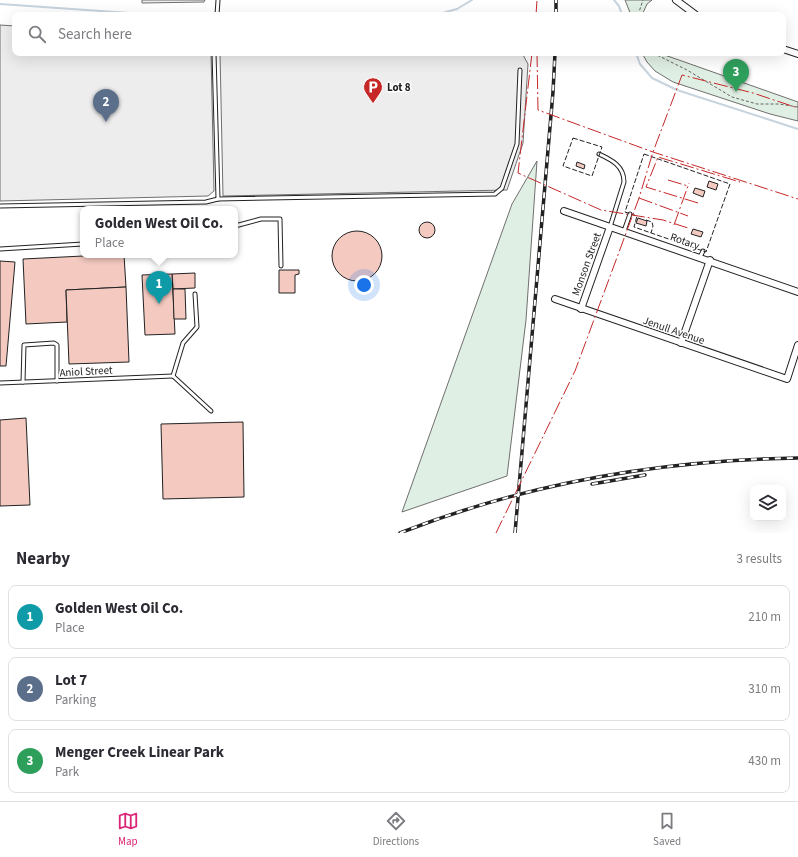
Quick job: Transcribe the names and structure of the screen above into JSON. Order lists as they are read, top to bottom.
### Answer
{
  "streets": {
    "street": ["Rotary", "Monson Street", "Jenull Avenue"],
    "lane": ["Aniol Street"]
  },
  "crossings": [
    ["Rotary", "Monson Street"],
    ["Monson Street", "Jenull Avenue"]
  ],
  "places": {
    "parking": ["Lot 8"]
  },
  "page": {
    "search": "Search here",
    "pins": ["3", "2", "1"],
    "popup": ["Golden West Oil Co.", "Place"],
    "heading": ["Nearby", "3 results"],
    "list": [
      {
        "mark": "1",
        "name": "Golden West Oil Co.",
        "note": "Place",
        "value": "210 m"
      },
      {
        "mark": "2",
        "name": "Lot 7",
        "note": "Parking",
        "value": "310 m"
      },
      {
        "mark": "3",
        "name": "Menger Creek Linear Park",
        "note": "Park",
        "value": "430 m"
      }
    ],
    "nav": ["Map", "Directions", "Saved"]
  }
}
